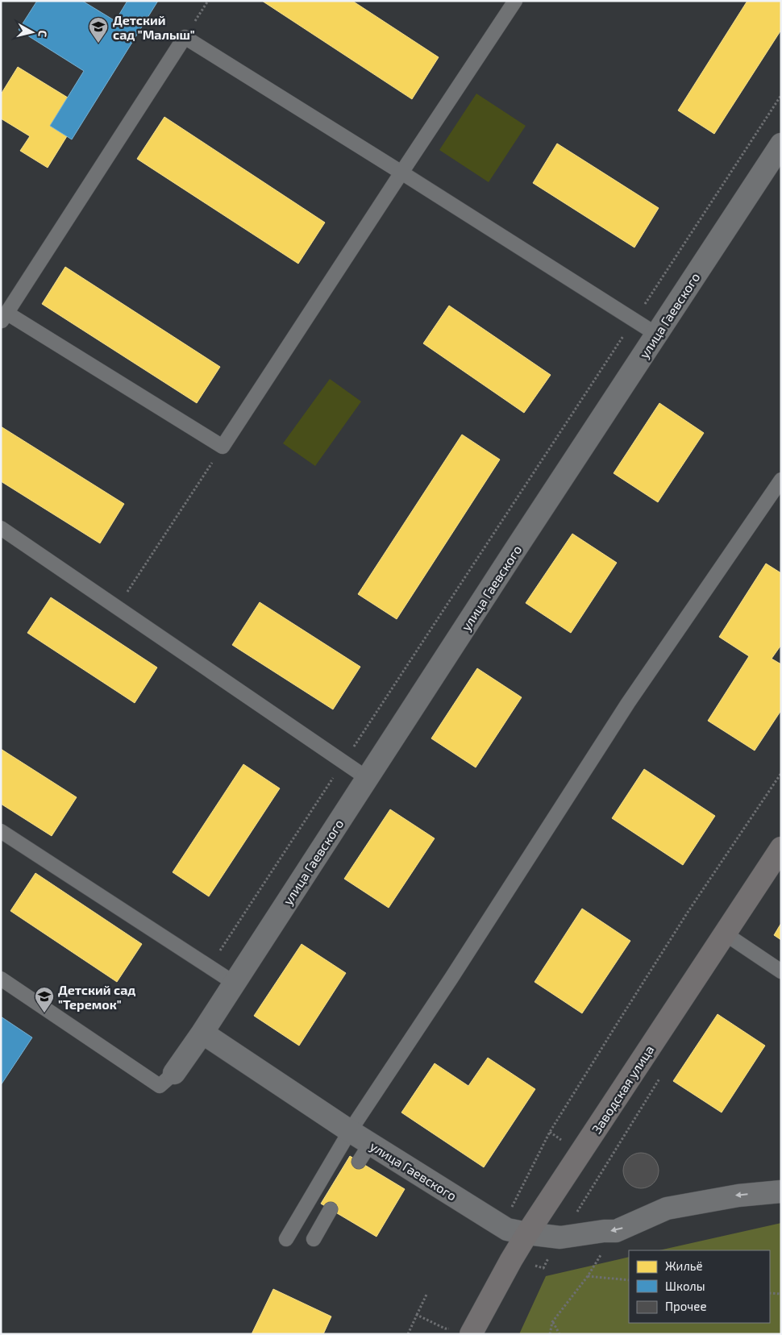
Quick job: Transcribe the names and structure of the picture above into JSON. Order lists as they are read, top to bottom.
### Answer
{
  "streets": {
    "street": ["улица Гаевского", "Заводская улица"]
  },
  "crossings": [
    ["улица Гаевского", "Заводская улица"]
  ],
  "places": {
    "school or university": ["Детский сад \"Малыш\"", "Детский сад \"Теремок\""]
  },
  "legend": ["Жильё", "Школы", "Прочее"],
  "north": "right"
}
